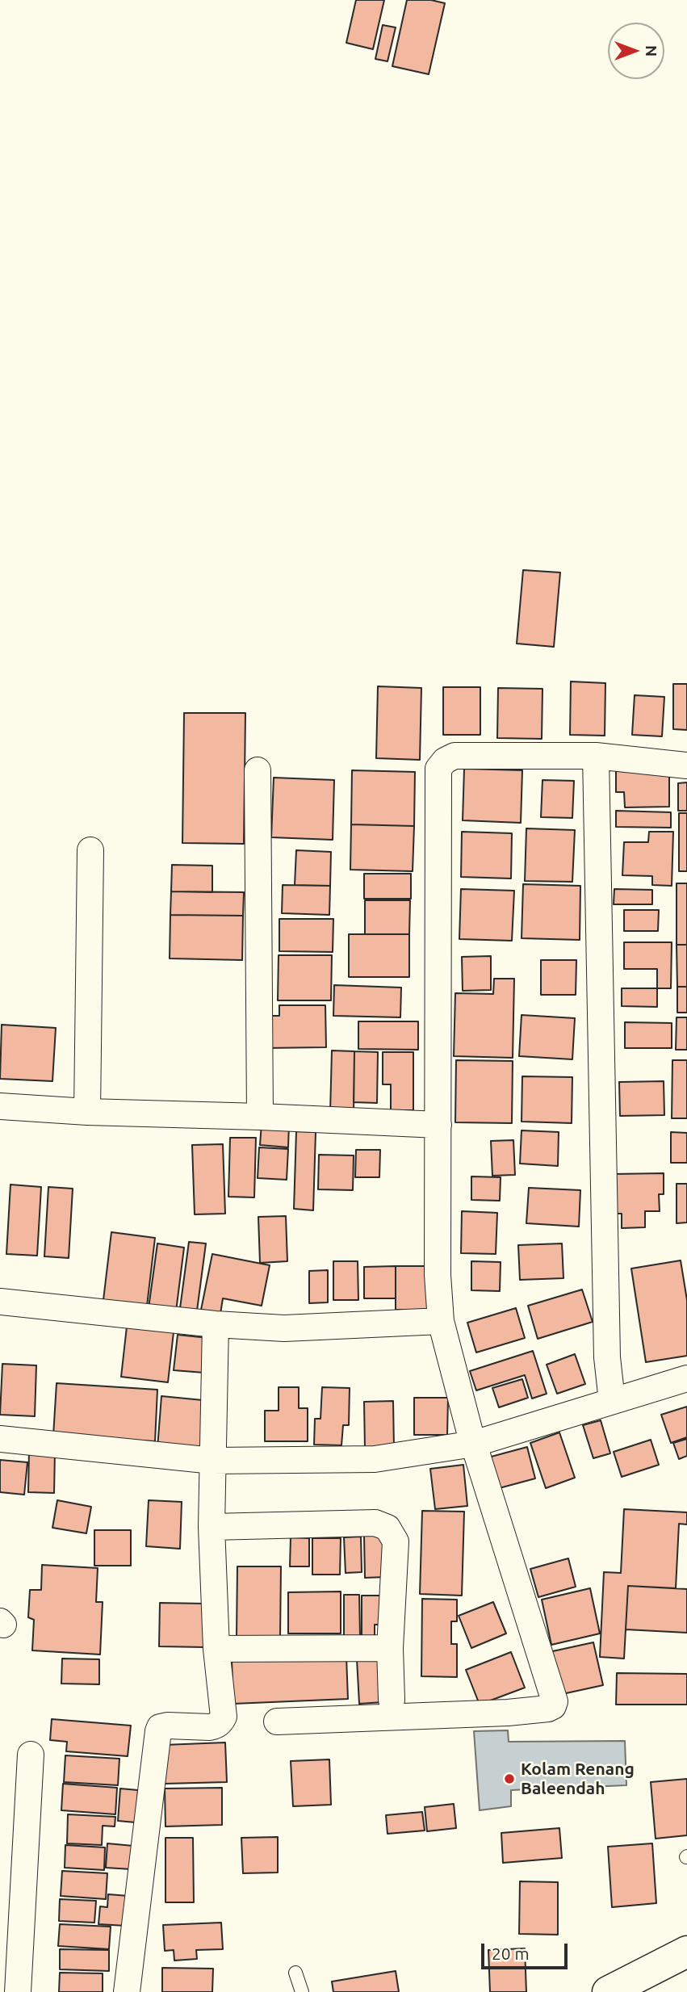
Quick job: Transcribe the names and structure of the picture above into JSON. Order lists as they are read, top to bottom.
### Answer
{
  "places": ["Kolam Renang Baleendah"],
  "scale_bar": "20 m",
  "north": "right"
}
